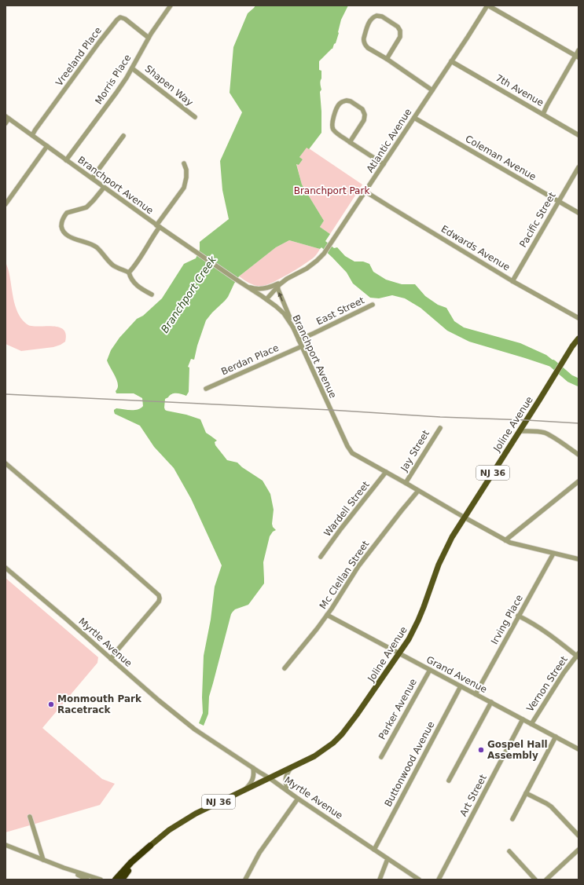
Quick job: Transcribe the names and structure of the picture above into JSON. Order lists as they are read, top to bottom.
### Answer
{
  "streets": {
    "highway": ["NJ 36"],
    "main road": ["Joline Avenue"],
    "street": [
      "Vreeland Place",
      "Morris Place",
      "Shapen Way",
      "7th Avenue",
      "Atlantic Avenue",
      "Coleman Avenue",
      "Branchport Avenue",
      "Pacific Street",
      "Edwards Avenue",
      "East Street",
      "Berdan Place",
      "Jay Street",
      "Wardell Street",
      "Mc Clellan Street",
      "Irving Place",
      "Myrtle Avenue",
      "Grand Avenue",
      "Vernon Street",
      "Parker Avenue",
      "Buttonwood Avenue",
      "Art Street"
    ]
  },
  "crossings": [
    ["Vreeland Place", "Morris Place"],
    ["Vreeland Place", "Branchport Avenue"],
    ["Morris Place", "Shapen Way"],
    ["Morris Place", "Branchport Avenue"],
    ["7th Avenue", "Atlantic Avenue"],
    ["Atlantic Avenue", "Coleman Avenue"],
    ["Atlantic Avenue", "Branchport Avenue"],
    ["Atlantic Avenue", "Edwards Avenue"],
    ["Coleman Avenue", "Pacific Street"],
    ["Branchport Avenue", "East Street"],
    ["Branchport Avenue", "Berdan Place"],
    ["Branchport Avenue", "Joline Avenue"],
    ["Branchport Avenue", "Jay Street"],
    ["Branchport Avenue", "Wardell Street"],
    ["Branchport Avenue", "Mc Clellan Street"],
    ["Branchport Avenue", "Irving Place"],
    ["Pacific Street", "Edwards Avenue"],
    ["Joline Avenue", "NJ 36"],
    ["Joline Avenue", "Myrtle Avenue"],
    ["Joline Avenue", "Grand Avenue"],
    ["Mc Clellan Street", "Grand Avenue"],
    ["Irving Place", "Grand Avenue"],
    ["Myrtle Avenue", "Buttonwood Avenue"],
    ["Grand Avenue", "Vernon Street"],
    ["Grand Avenue", "Parker Avenue"],
    ["Grand Avenue", "Buttonwood Avenue"],
    ["Grand Avenue", "Art Street"]
  ],
  "water": ["Branchport Creek"],
  "parks": ["Branchport Park"],
  "places": ["Monmouth Park Racetrack", "Gospel Hall Assembly"]
}
